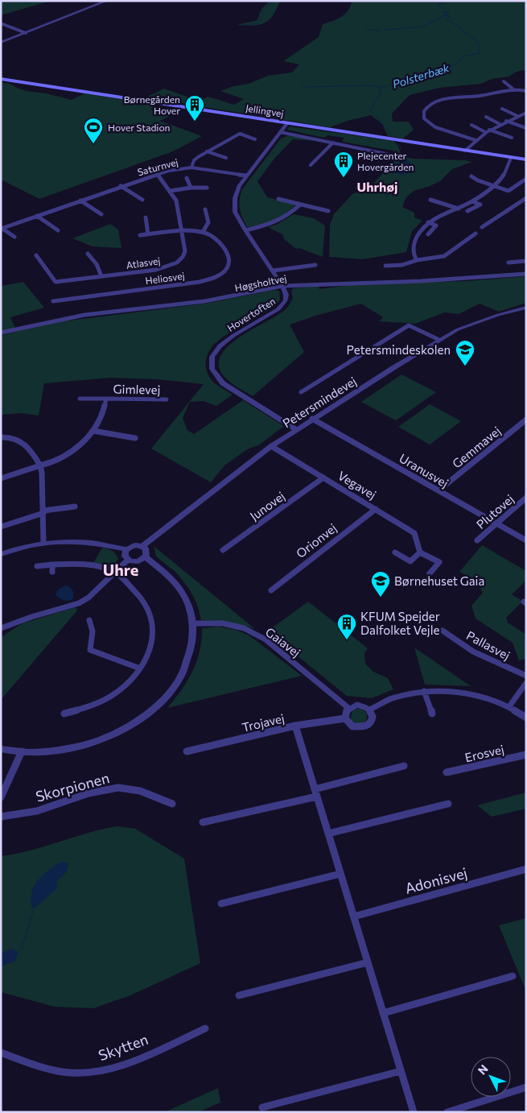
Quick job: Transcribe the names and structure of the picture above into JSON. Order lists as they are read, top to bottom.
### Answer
{
  "streets": {
    "main road": ["Jellingvej"],
    "street": [
      "Saturnvej",
      "Atlasvej",
      "Heliosvej",
      "Høgsholtvej",
      "Hovertoften",
      "Gimlevej",
      "Petersmindevej",
      "Gemmavej",
      "Uranusvej",
      "Vegavej",
      "Junovej",
      "Plutovej",
      "Orionvej",
      "Gaiavej",
      "Pallasvej",
      "Trojavej",
      "Erosvej",
      "Skorpionen",
      "Adonisvej",
      "Skytten"
    ]
  },
  "crossings": [
    ["Jellingvej", "Hovertoften"],
    ["Saturnvej", "Atlasvej"],
    ["Saturnvej", "Hovertoften"],
    ["Høgsholtvej", "Hovertoften"],
    ["Hovertoften", "Petersmindevej"],
    ["Petersmindevej", "Uranusvej"],
    ["Petersmindevej", "Vegavej"],
    ["Gemmavej", "Uranusvej"],
    ["Uranusvej", "Plutovej"],
    ["Vegavej", "Junovej"],
    ["Vegavej", "Orionvej"],
    ["Gaiavej", "Trojavej"]
  ],
  "districts": ["Uhrhøj", "Uhre"],
  "water": ["Polsterbæk"],
  "places": {
    "building": ["Børnegården Hover", "Plejecenter Hovergården", "KFUM Spejder Dalfolket Vejle"],
    "sports": ["Hover Stadion"],
    "school or university": ["Petersmindeskolen", "Børnehuset Gaia"]
  },
  "north": "top left"
}
